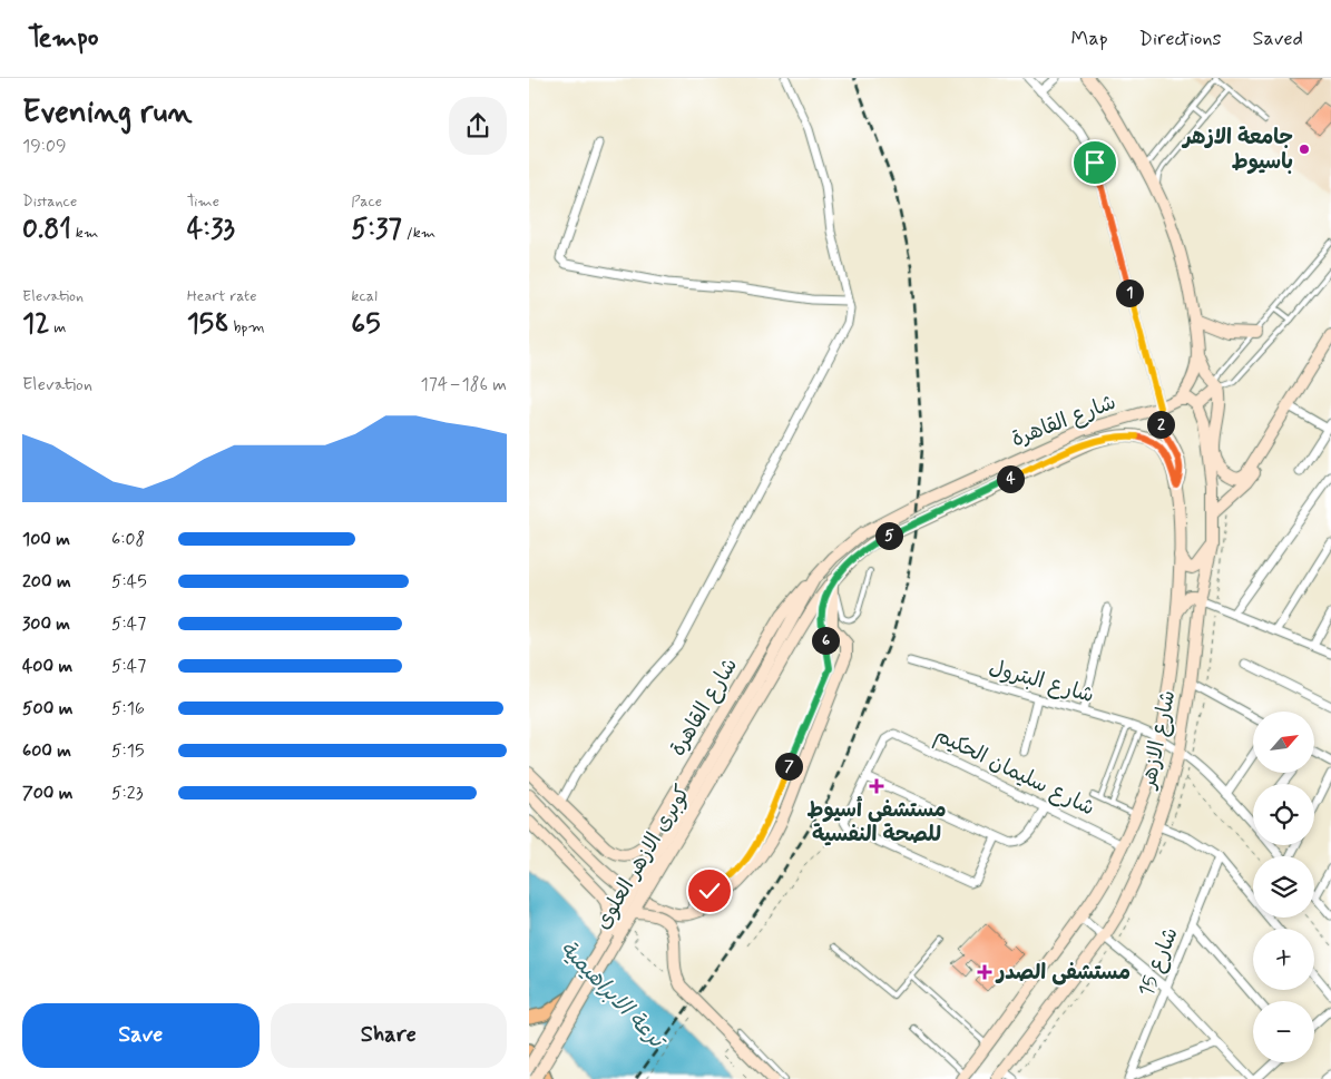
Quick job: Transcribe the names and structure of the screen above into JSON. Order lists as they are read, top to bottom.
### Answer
{
  "streets": {
    "main road": ["شارع القاهرة", "شارع الازهر", "كوبرى الازهر العلوى"],
    "street": ["شارع البترول", "شارع سليمان الحكيم", "شارع 15"]
  },
  "crossings": [
    ["شارع القاهرة", "شارع الازهر"],
    ["شارع القاهرة", "كوبرى الازهر العلوى"],
    ["شارع البترول", "شارع الازهر"],
    ["شارع الازهر", "شارع سليمان الحكيم"]
  ],
  "water": ["ترعة الابراهيمية"],
  "places": {
    "other": ["جامعة الازهر باسيوط"],
    "health": ["مستشفى أسيوط للصحة النفسية", "مستشفى الصدر"]
  },
  "north": "top right",
  "page": {
    "header": "Tempo",
    "nav": ["Map", "Directions", "Saved"],
    "heading": ["Evening run", "19:09"],
    "stats": [
      ["Distance", "0.81 km"],
      ["Time", "4:33"],
      ["Pace", "5:37 /km"],
      ["Elevation", "12 m"],
      ["Heart rate", "158 bpm"],
      ["kcal", "65"]
    ],
    "pins": [
      "1",
      "2",
      "4",
      "5",
      "6",
      "7"
    ],
    "chart": ["Elevation", "174–186 m"],
    "list": [
      {
        "name": "100 m",
        "note": "6:08"
      },
      {
        "name": "200 m",
        "note": "5:45"
      },
      {
        "name": "300 m",
        "note": "5:47"
      },
      {
        "name": "400 m",
        "note": "5:47"
      },
      {
        "name": "500 m",
        "note": "5:16"
      },
      {
        "name": "600 m",
        "note": "5:15"
      },
      {
        "name": "700 m",
        "note": "5:23"
      }
    ],
    "map_buttons": ["+", "−"],
    "buttons": ["Save", "Share"]
  }
}
